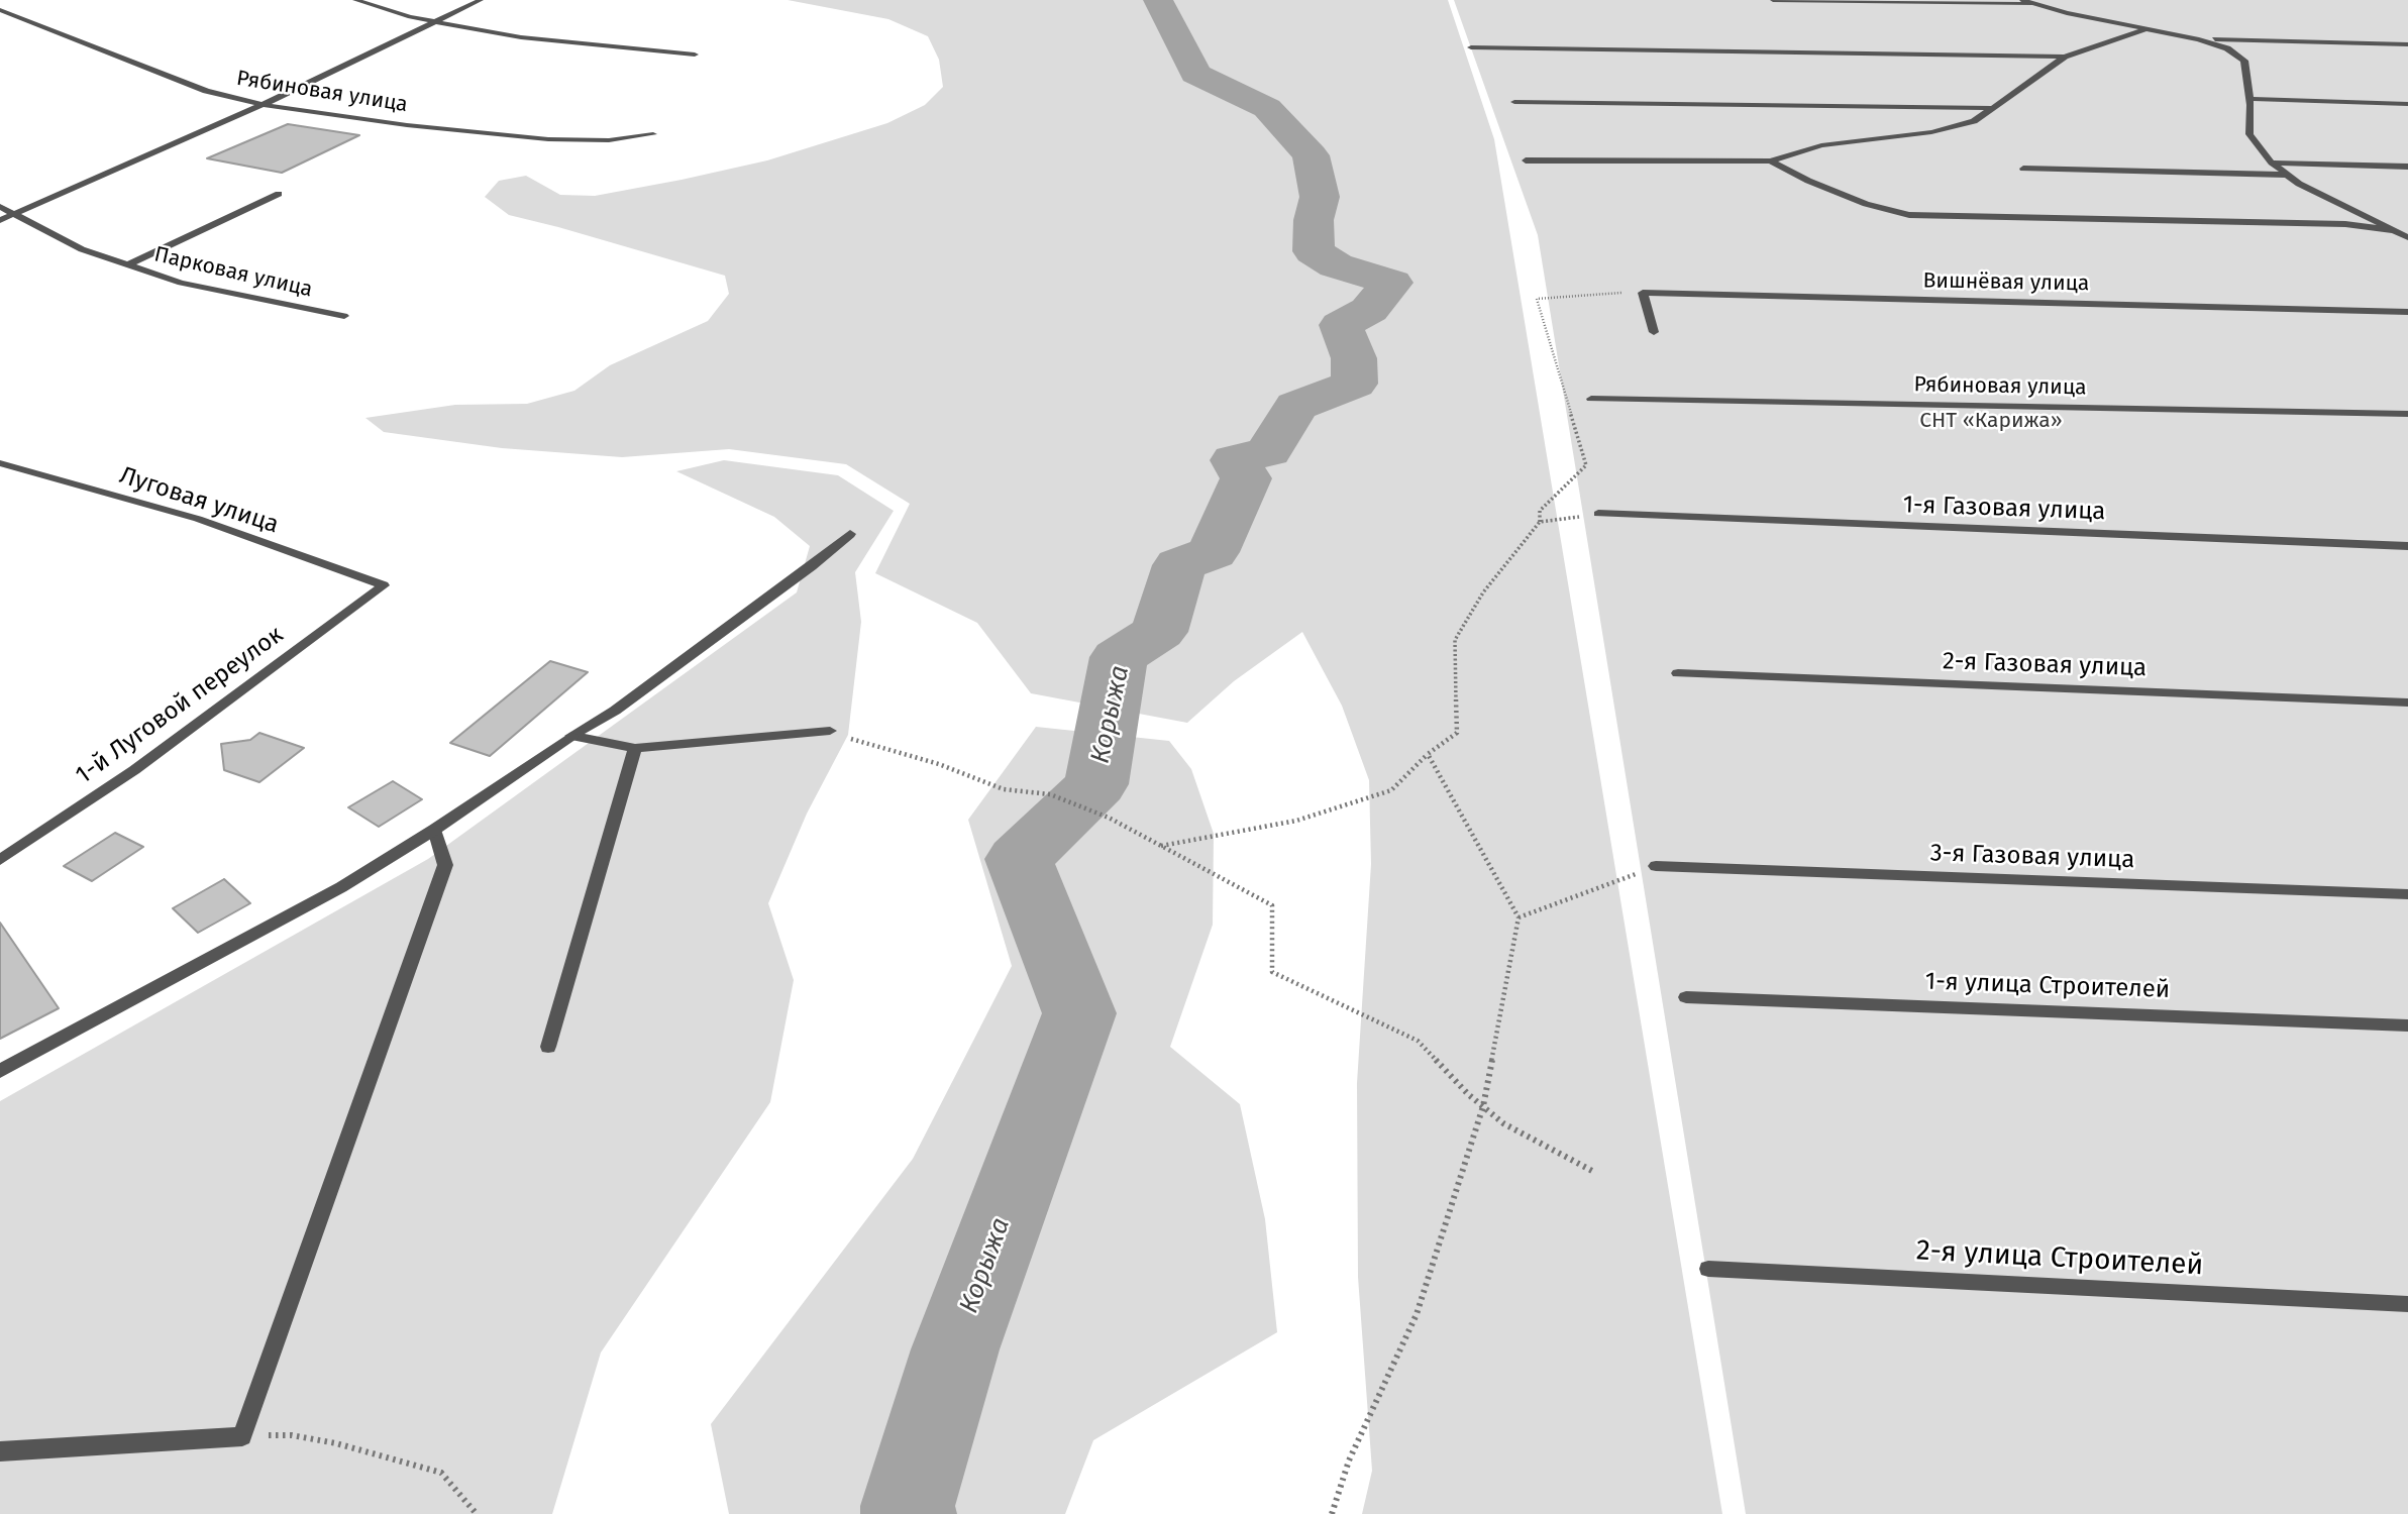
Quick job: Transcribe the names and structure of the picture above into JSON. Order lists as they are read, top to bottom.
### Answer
{
  "streets": {
    "street": [
      "Рябиновая улица",
      "Парковая улица",
      "Вишнёвая улица",
      "Луговая улица",
      "1-я Газовая улица",
      "2-я Газовая улица",
      "1-й Луговой переулок",
      "3-я Газовая улица",
      "1-я улица Строителей",
      "2-я улица Строителей"
    ]
  },
  "crossings": [
    ["Луговая улица", "1-й Луговой переулок"]
  ],
  "water": ["Корыжа"],
  "parks": ["СНТ «Карижа»"]
}
